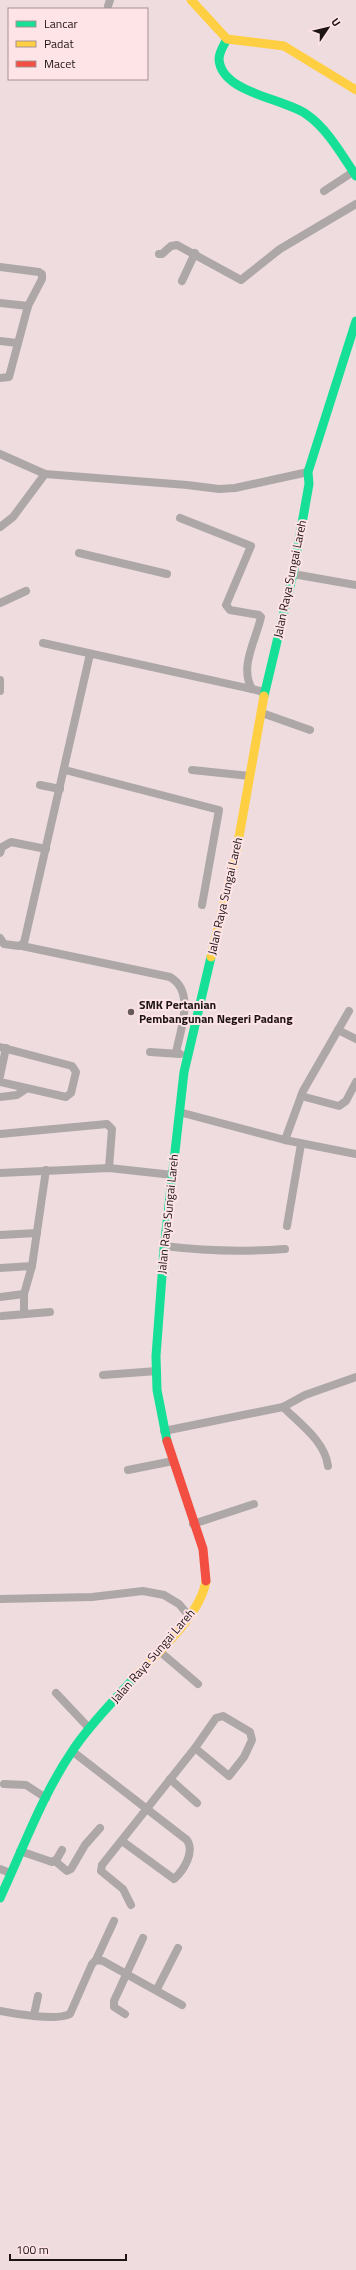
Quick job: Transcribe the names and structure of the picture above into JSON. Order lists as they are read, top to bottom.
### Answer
{
  "streets": {
    "street": ["Jalan Raya Sungai Lareh"]
  },
  "places": ["SMK Pertanian Pembangunan Negeri Padang"],
  "legend": ["Lancar", "Padat", "Macet"],
  "scale_bar": "100 m",
  "north": "top right"
}
